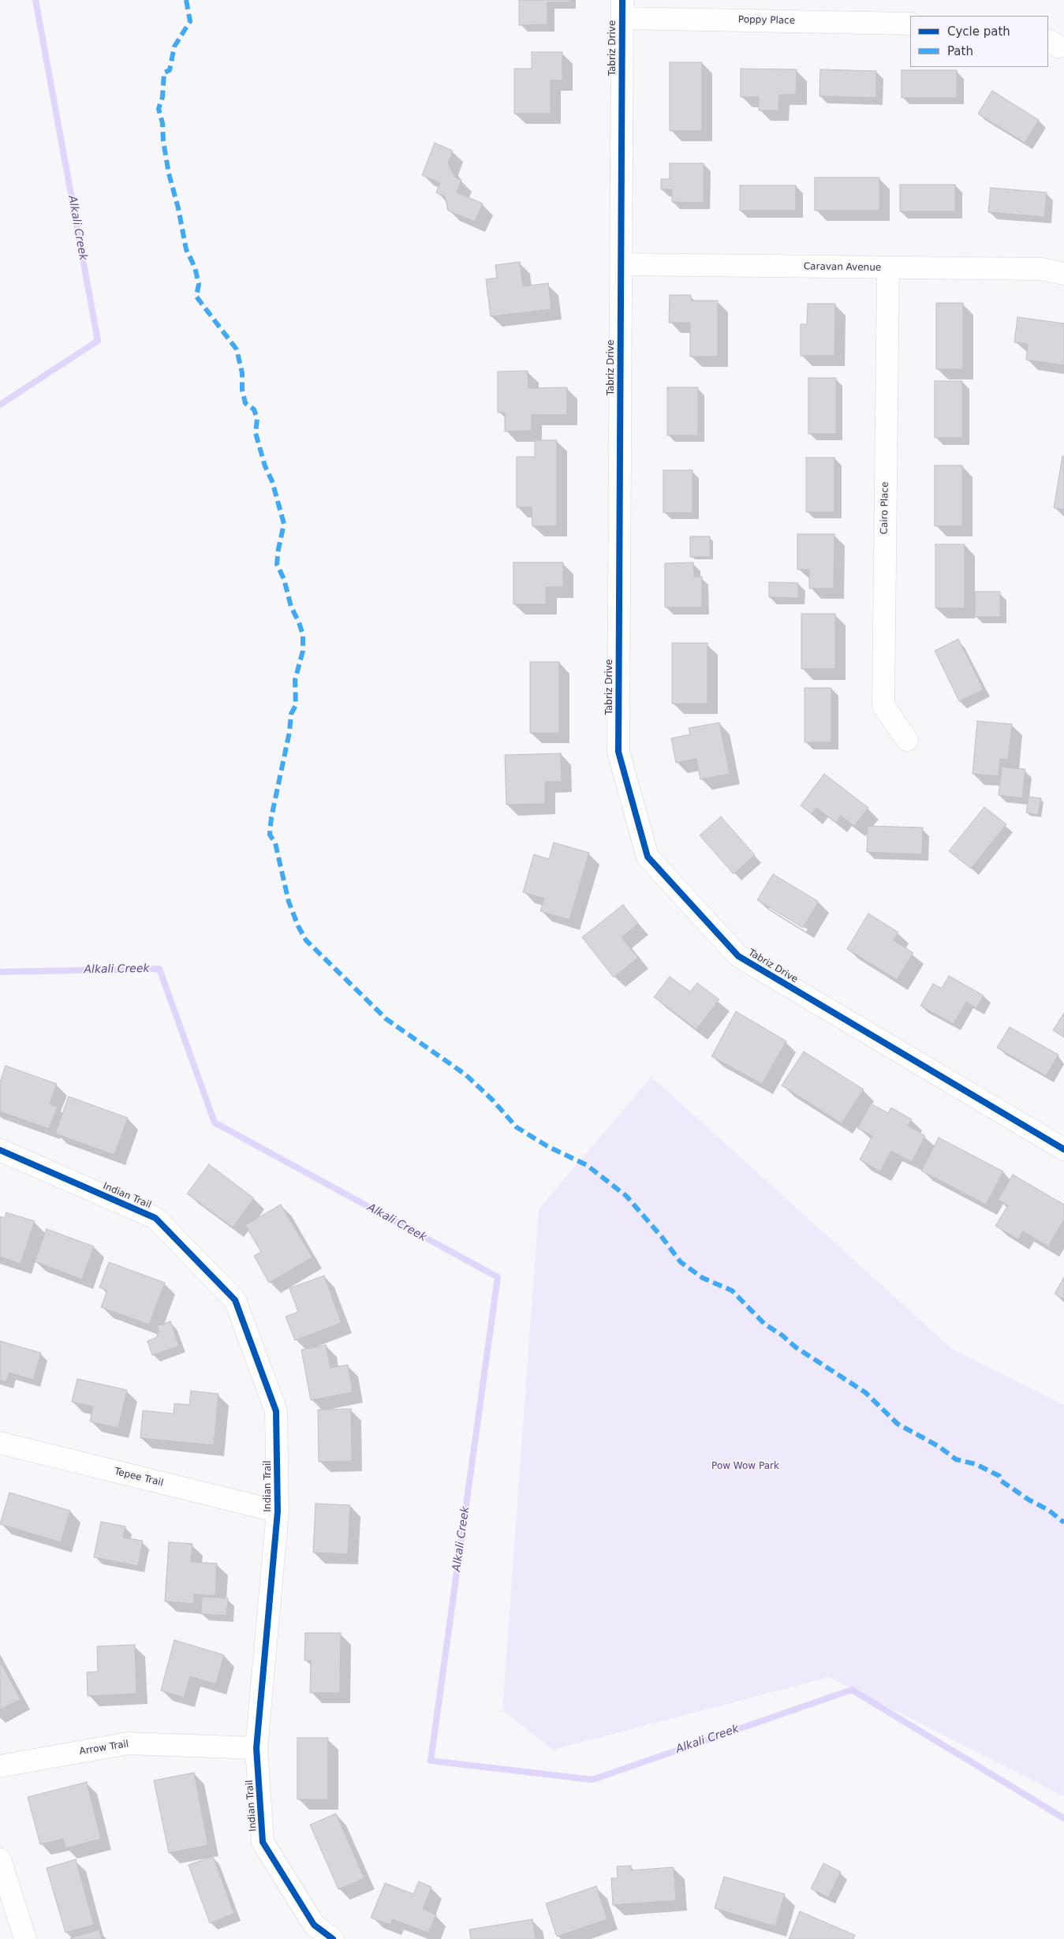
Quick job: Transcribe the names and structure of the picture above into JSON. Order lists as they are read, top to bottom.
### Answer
{
  "streets": {
    "street": [
      "Poppy Place",
      "Tabriz Drive",
      "Caravan Avenue",
      "Cairo Place",
      "Indian Trail",
      "Tepee Trail",
      "Arrow Trail"
    ]
  },
  "crossings": [
    ["Poppy Place", "Tabriz Drive"],
    ["Tabriz Drive", "Caravan Avenue"],
    ["Caravan Avenue", "Cairo Place"],
    ["Indian Trail", "Tepee Trail"],
    ["Indian Trail", "Arrow Trail"]
  ],
  "water": ["Alkali Creek"],
  "parks": ["Pow Wow Park"],
  "legend": ["Cycle path", "Path"]
}
